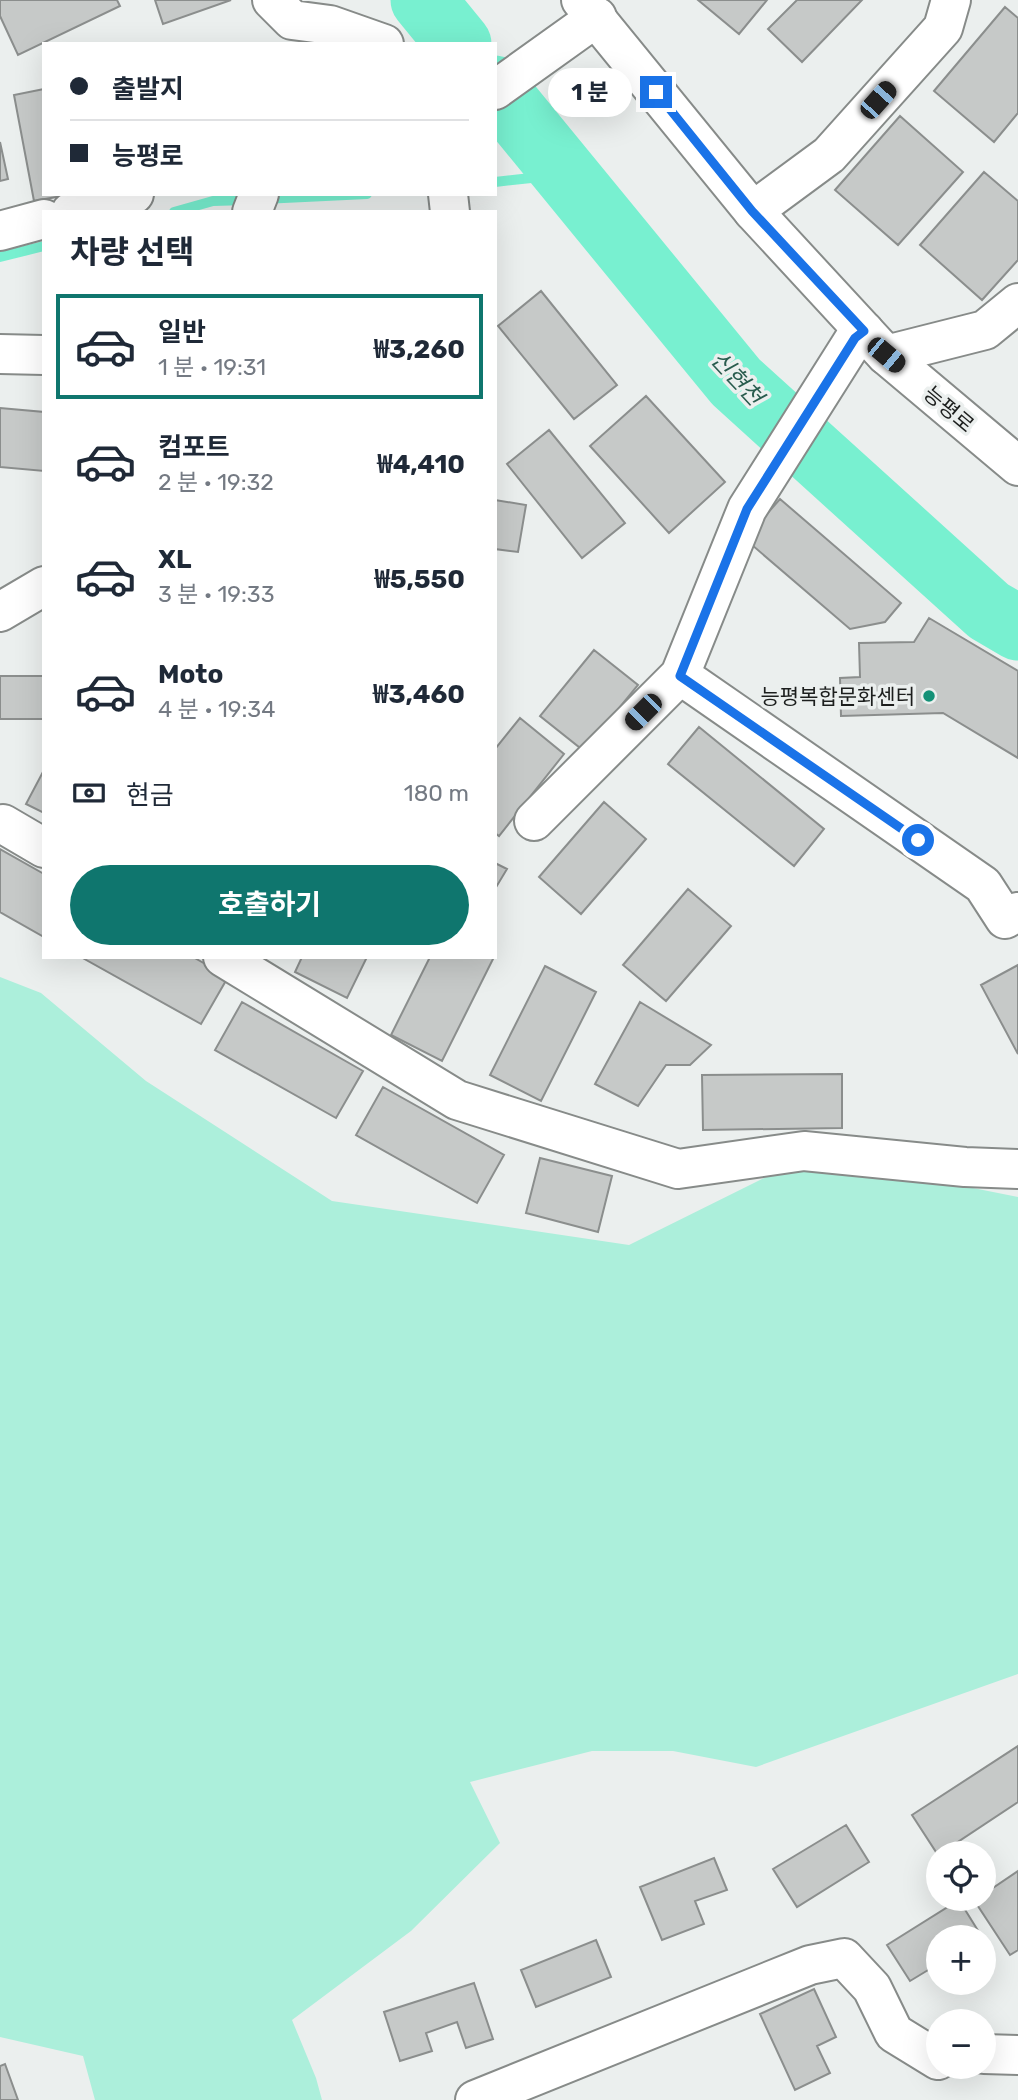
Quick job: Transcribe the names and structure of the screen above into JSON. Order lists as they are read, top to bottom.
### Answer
{
  "streets": {
    "main road": ["능평로"]
  },
  "water": ["신현천"],
  "places": ["능평복합문화센터"],
  "page": {
    "banner": ["출발지", "능평로"],
    "bubble": "1 분",
    "heading": "차량 선택",
    "list": [
      {
        "name": "일반",
        "note": "1 분 · 19:31",
        "value": "₩3,260"
      },
      {
        "name": "컴포트",
        "note": "2 분 · 19:32",
        "value": "₩4,410"
      },
      {
        "name": "XL",
        "note": "3 분 · 19:33",
        "value": "₩5,550"
      },
      {
        "name": "Moto",
        "note": "4 분 · 19:34",
        "value": "₩3,460"
      }
    ],
    "pay": ["현금", "180 m"],
    "buttons": "호출하기",
    "map_buttons": ["+", "−"]
  }
}
